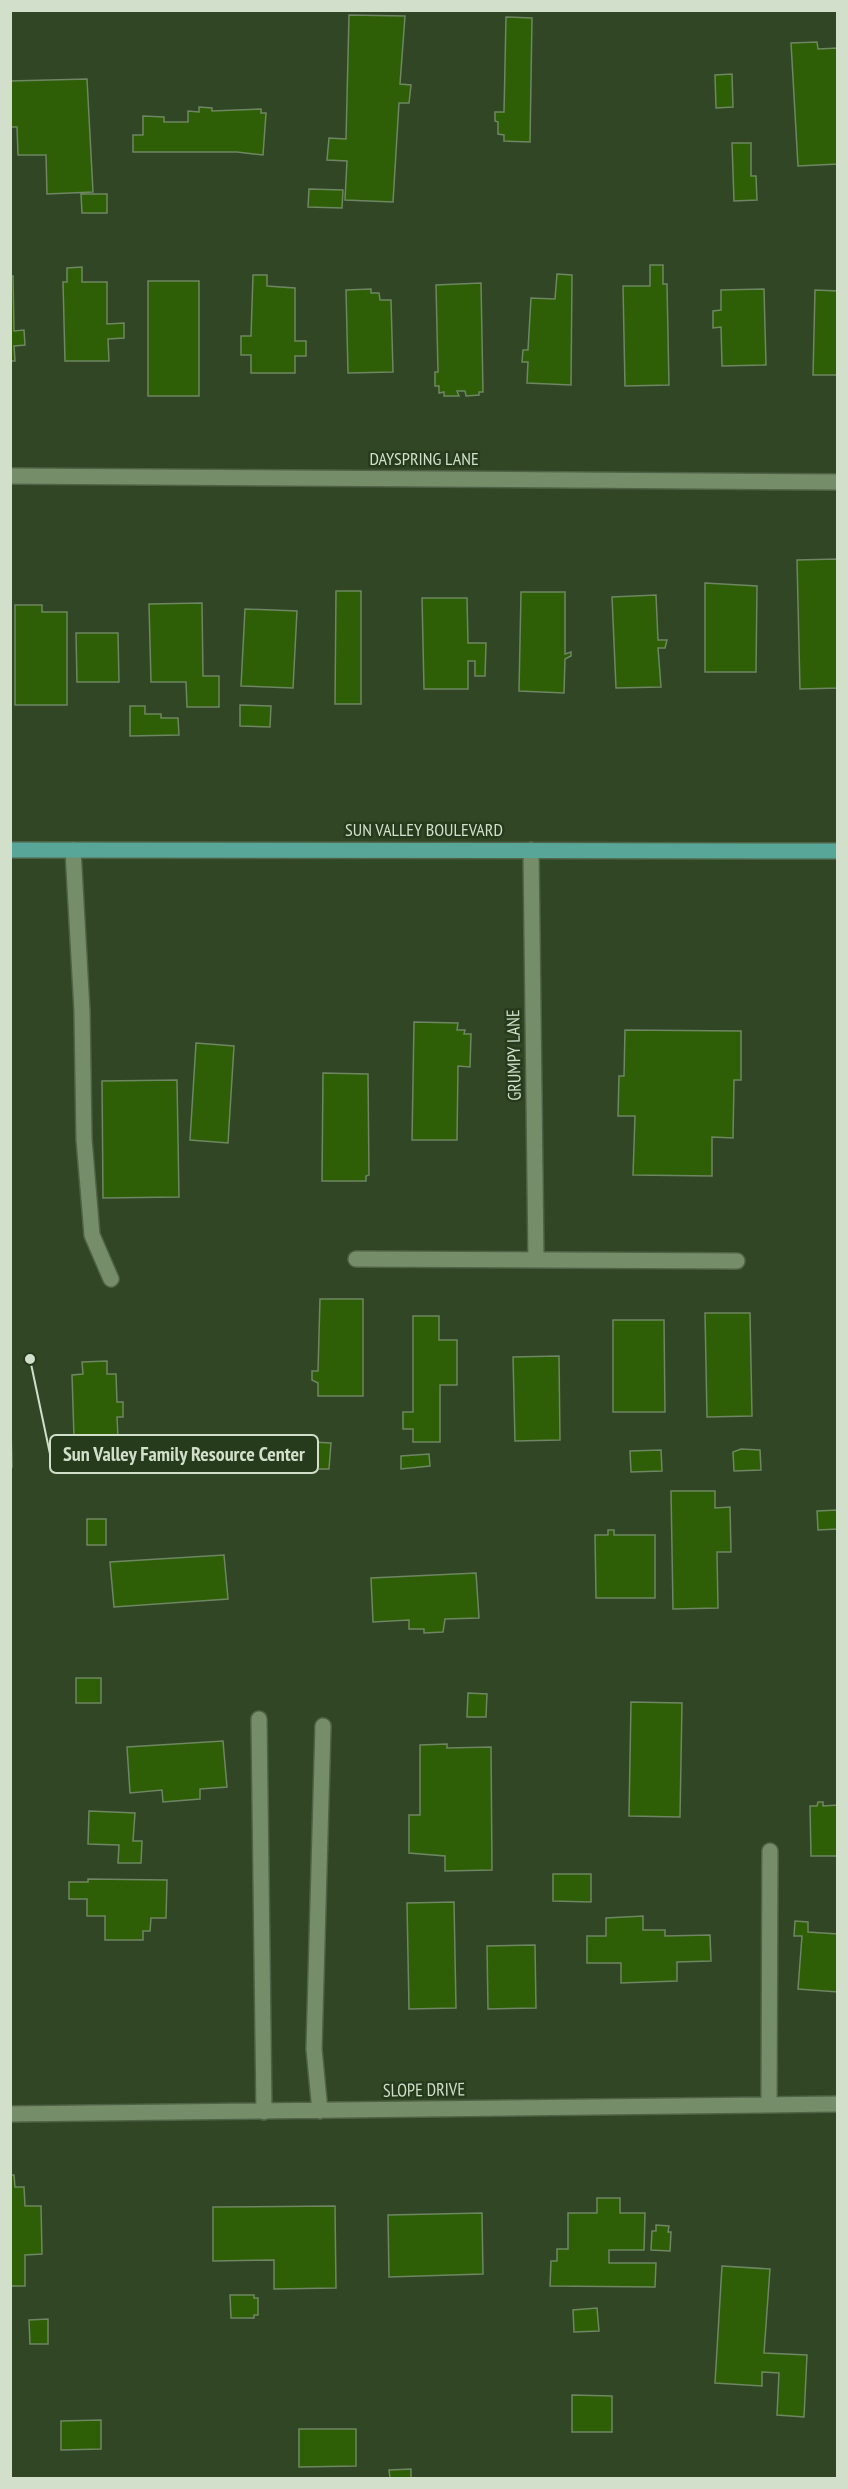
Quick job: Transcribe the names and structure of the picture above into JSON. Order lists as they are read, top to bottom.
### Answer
{
  "streets": {
    "main road": ["SUN VALLEY BOULEVARD"],
    "street": ["DAYSPRING LANE", "GRUMPY LANE", "SLOPE DRIVE"]
  },
  "crossings": [
    ["SUN VALLEY BOULEVARD", "GRUMPY LANE"]
  ],
  "places": ["Sun Valley Family Resource Center"]
}
